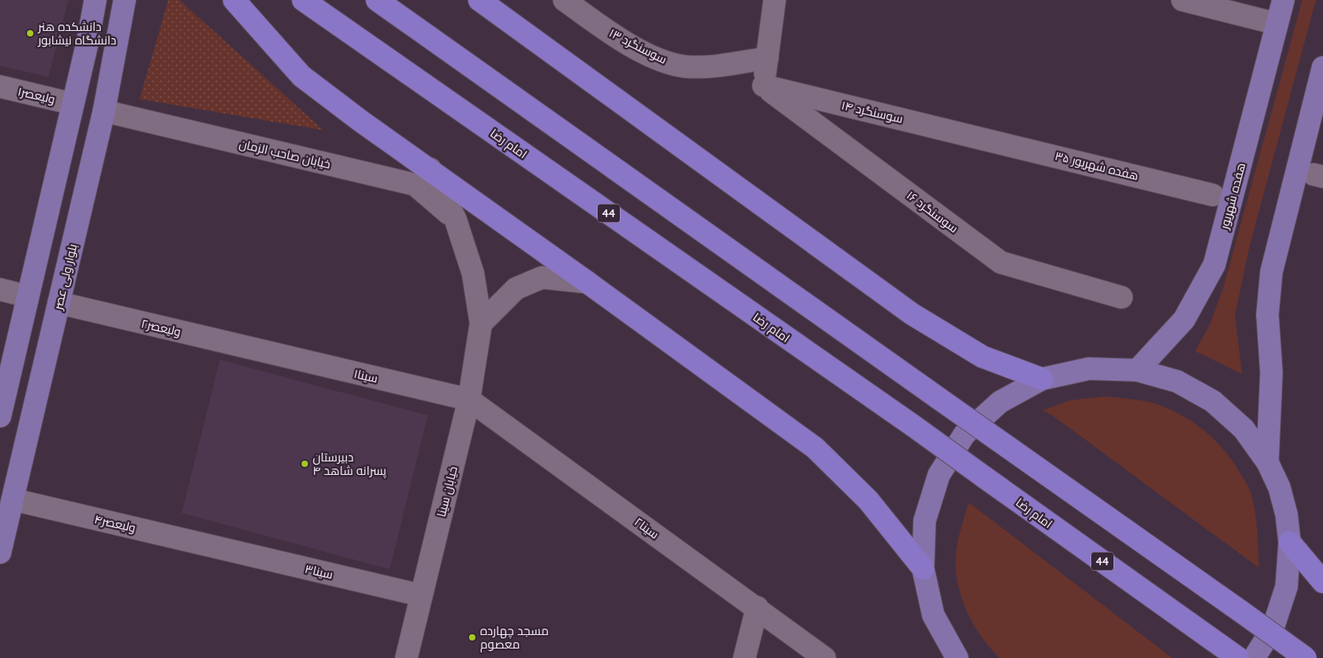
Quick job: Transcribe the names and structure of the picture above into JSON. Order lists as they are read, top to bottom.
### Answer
{
  "streets": {
    "highway": ["امام رضا", "44"],
    "main road": ["هفده شهریور", "بلوار ولی عصر"],
    "street": [
      "سوسنگرد ۱۳",
      "ولیعصر۱",
      "سوسنگرد ۱۴",
      "خیابان صاحب الزمان",
      "هفده شهریور ۳۵",
      "سوسنگرد ۱۶",
      "ولیعصر۲",
      "سینا۱",
      "خیابان سینا",
      "ولیعصر۴",
      "سینا۲",
      "سینا۳"
    ]
  },
  "crossings": [
    ["سوسنگرد ۱۴", "هفده شهریور ۳۵"],
    ["سوسنگرد ۱۴", "سوسنگرد ۱۶"],
    ["خیابان صاحب الزمان", "بلوار ولی عصر"],
    ["خیابان صاحب الزمان", "خیابان سینا"],
    ["بلوار ولی عصر", "ولیعصر۲"],
    ["بلوار ولی عصر", "ولیعصر۴"],
    ["ولیعصر۲", "سینا۱"],
    ["سینا۱", "خیابان سینا"],
    ["سینا۱", "سینا۲"],
    ["خیابان سینا", "سینا۲"],
    ["خیابان سینا", "سینا۳"],
    ["ولیعصر۴", "سینا۳"]
  ],
  "places": ["دانشکده هنر دانشگاه نیشابور", "دبیرستان پسرانه شاهد ۴", "مسجد چهارده معصوم"]
}
